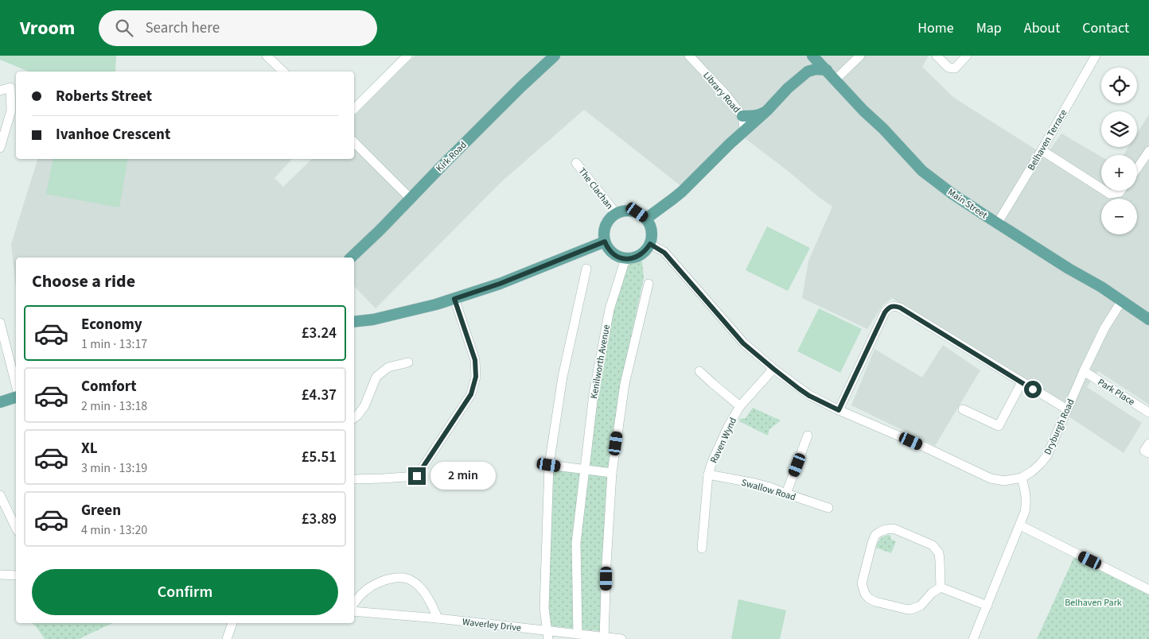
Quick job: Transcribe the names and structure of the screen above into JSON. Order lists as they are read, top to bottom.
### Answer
{
  "streets": {
    "main road": ["Kirk Road", "Main Street"],
    "street": [
      "Library Road",
      "Belhaven Terrace",
      "The Clachan",
      "Kenilworth Avenue",
      "Park Place",
      "Dryburgh Road",
      "Raven Wynd",
      "Swallow Road",
      "Waverley Drive"
    ]
  },
  "crossings": [
    ["Belhaven Terrace", "Main Street"],
    ["The Clachan", "Kenilworth Avenue"],
    ["Main Street", "Dryburgh Road"],
    ["Kenilworth Avenue", "Waverley Drive"],
    ["Park Place", "Dryburgh Road"],
    ["Raven Wynd", "Swallow Road"]
  ],
  "parks": ["Belhaven Park"],
  "page": {
    "header": "Vroom",
    "search": "Search here",
    "nav": [
      "Home",
      "Map",
      "About",
      "Contact"
    ],
    "map_buttons": ["+", "−"],
    "banner": ["Roberts Street", "Ivanhoe Crescent"],
    "heading": "Choose a ride",
    "list": [
      {
        "name": "Economy",
        "note": "1 min · 13:17",
        "value": "£3.24"
      },
      {
        "name": "Comfort",
        "note": "2 min · 13:18",
        "value": "£4.37"
      },
      {
        "name": "XL",
        "note": "3 min · 13:19",
        "value": "£5.51"
      },
      {
        "name": "Green",
        "note": "4 min · 13:20",
        "value": "£3.89"
      }
    ],
    "bubble": "2 min",
    "buttons": "Confirm"
  }
}
